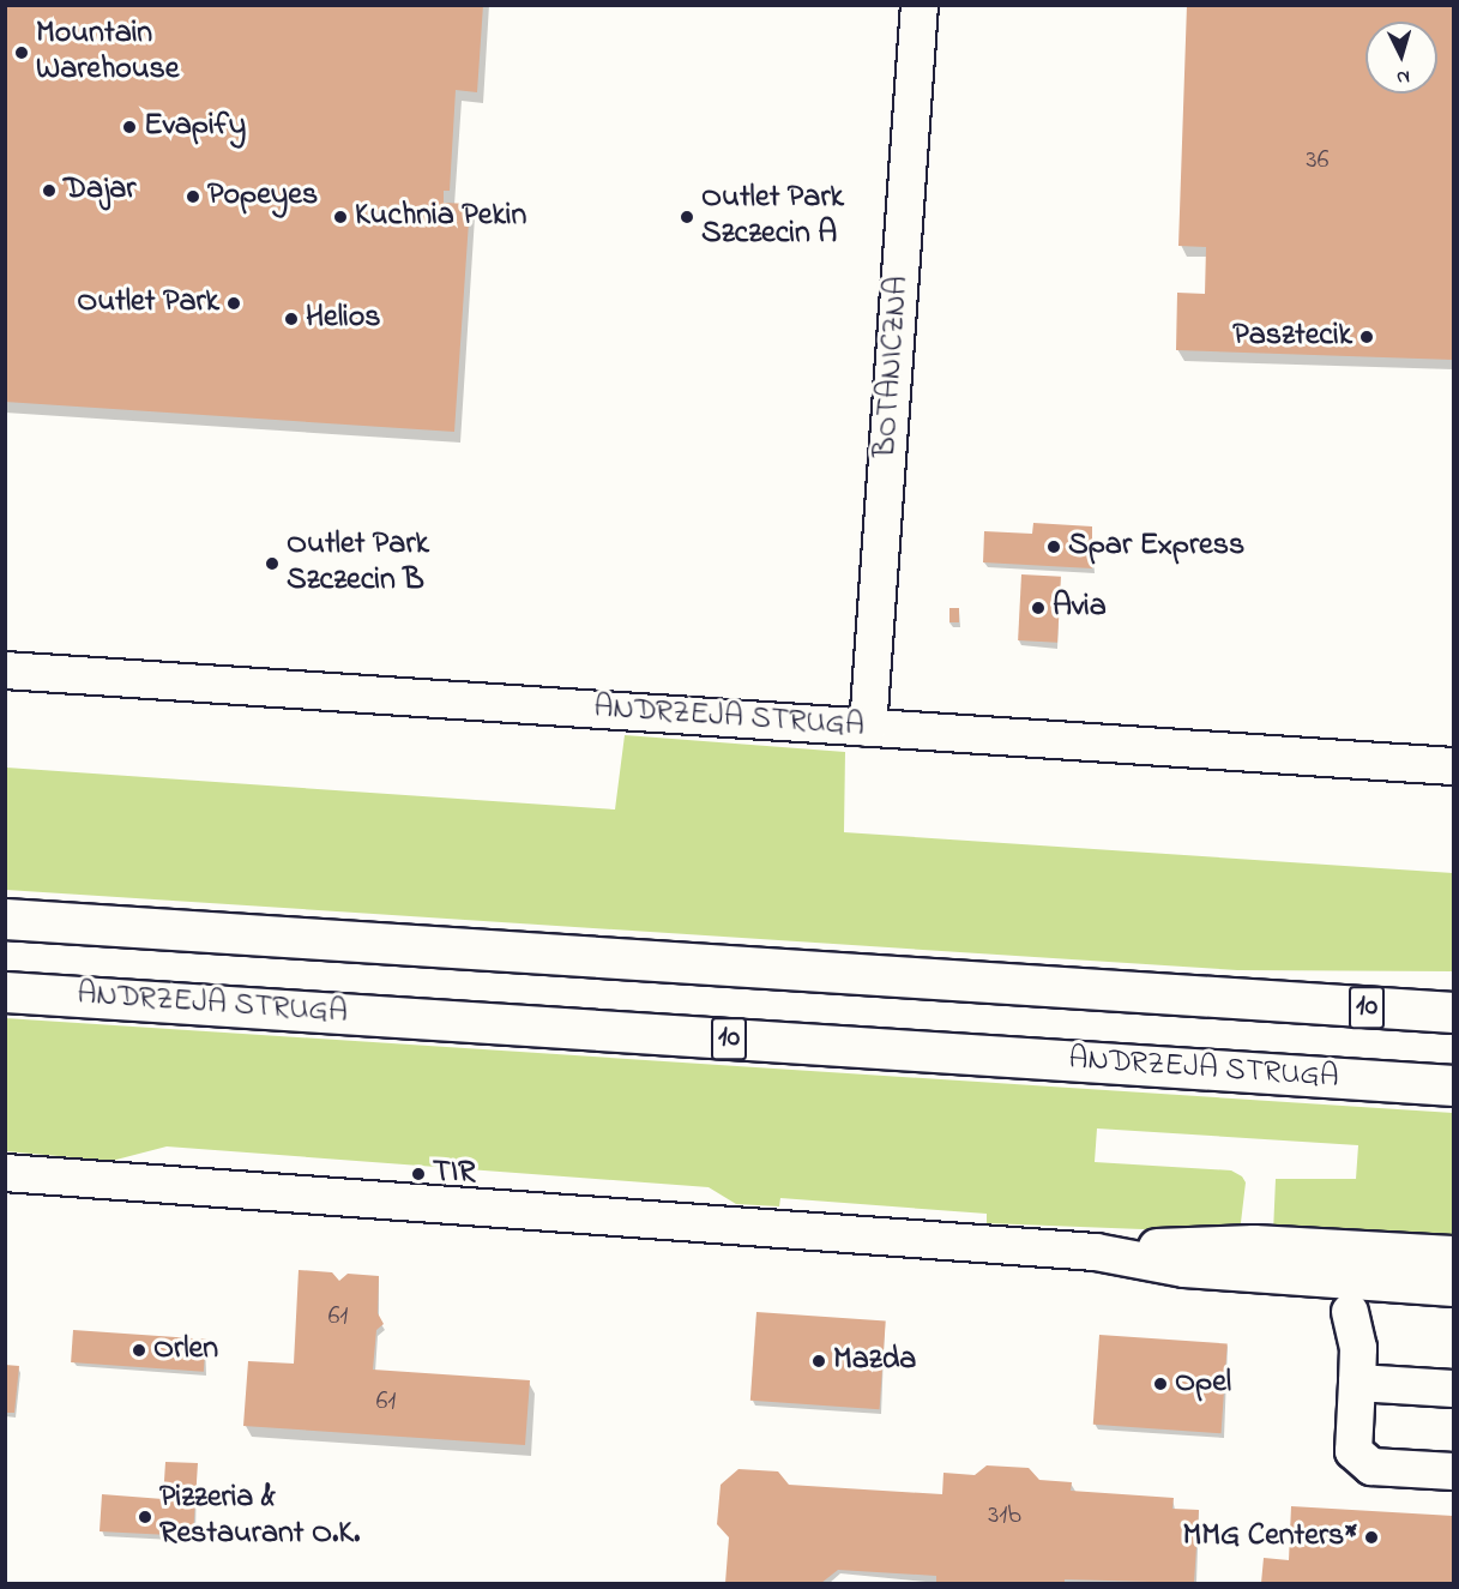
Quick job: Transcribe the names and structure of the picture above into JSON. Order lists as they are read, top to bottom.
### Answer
{
  "streets": {
    "main road": ["ANDRZEJA STRUGA", "10"],
    "street": ["BOTANICZNA"]
  },
  "crossings": [
    ["BOTANICZNA", "ANDRZEJA STRUGA"]
  ],
  "places": [
    "Mountain Warehouse",
    "Evapify",
    "Dajar",
    "Popeyes",
    "Kuchnia Pekin",
    "Outlet Park Szczecin A",
    "Outlet Park",
    "Helios",
    "Pasztecik",
    "Spar Express",
    "Outlet Park Szczecin B",
    "Avia",
    "TIR",
    "Orlen",
    "Mazda",
    "Opel",
    "Pizzeria & Restaurant O.K.",
    "MMG Centers*"
  ],
  "house_numbers": [
    "36",
    "61",
    "61",
    "31b"
  ],
  "north": "bottom"
}
